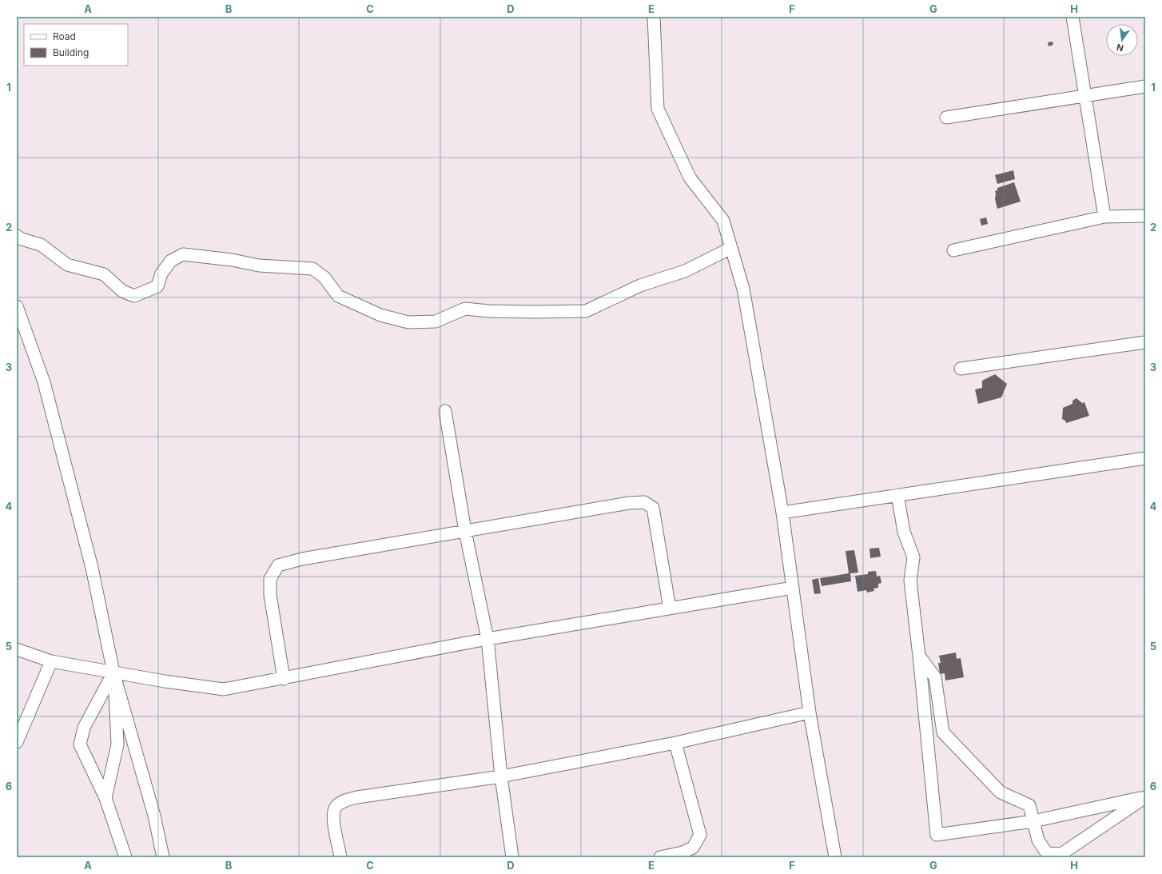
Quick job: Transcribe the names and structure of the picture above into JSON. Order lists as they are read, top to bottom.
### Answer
{
  "legend": ["Road", "Building"],
  "north": "bottom",
  "grid": {
    "columns": [
      "A",
      "B",
      "C",
      "D",
      "E",
      "F",
      "G",
      "H"
    ],
    "rows": [
      "1",
      "2",
      "3",
      "4",
      "5",
      "6"
    ]
  }
}
